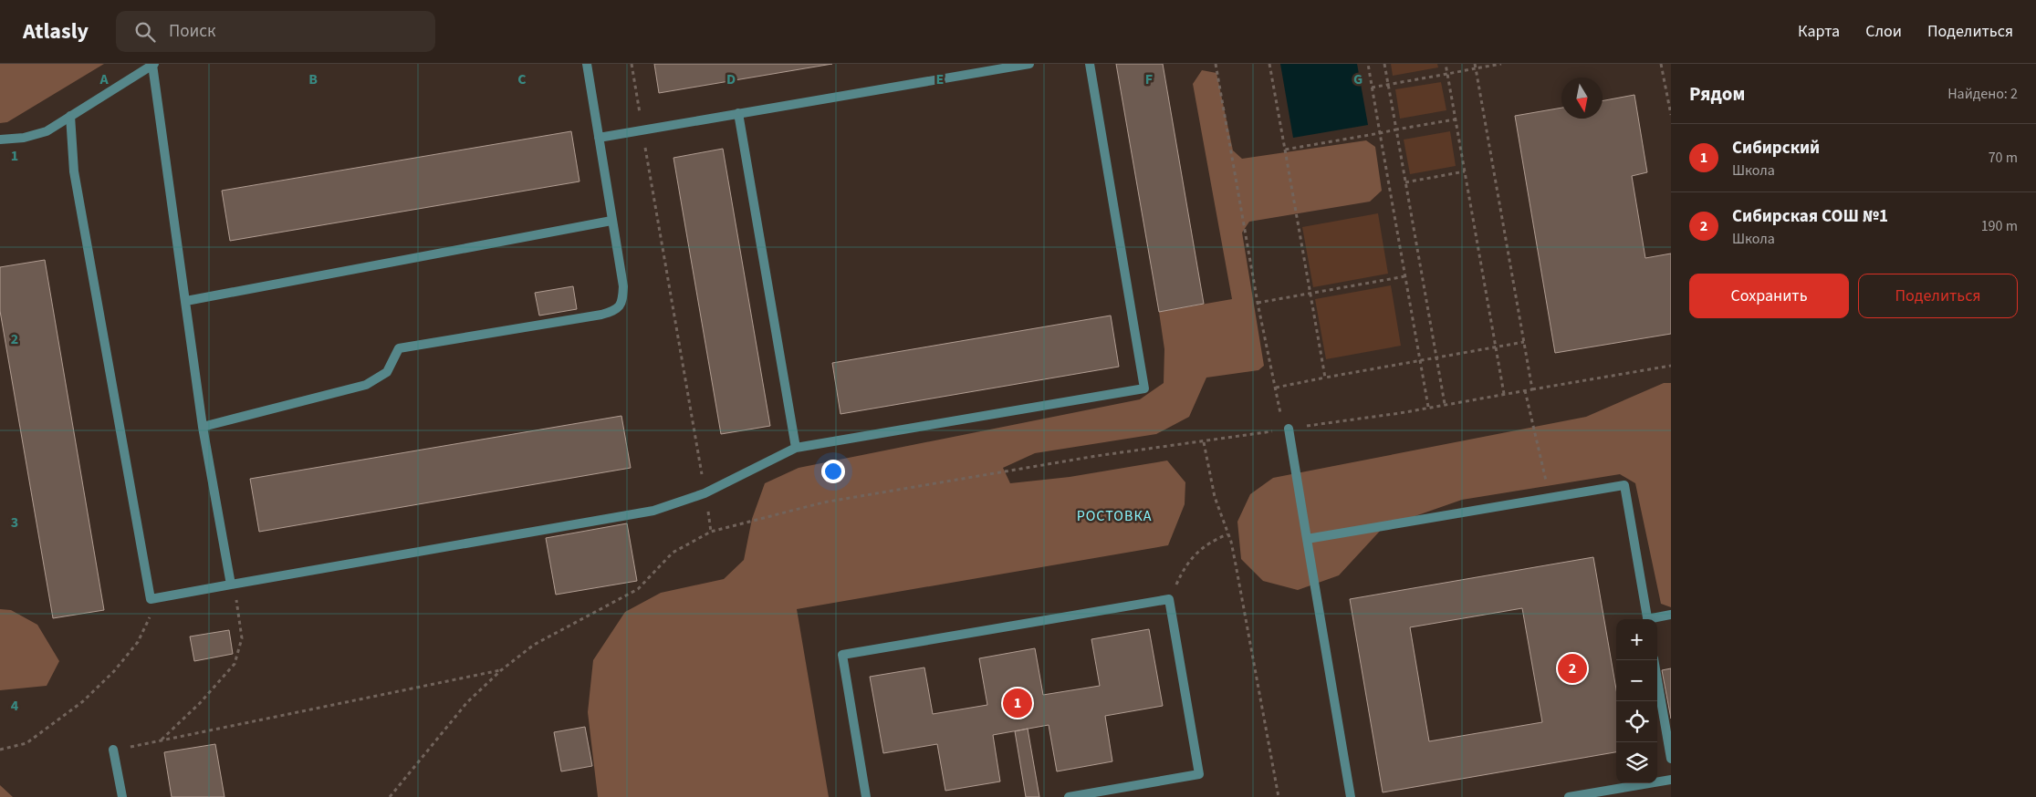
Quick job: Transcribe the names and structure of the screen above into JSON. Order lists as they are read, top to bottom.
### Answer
{
  "districts": ["РОСТОВКА"],
  "north": "bottom",
  "page": {
    "header": "Atlasly",
    "search": "Поиск",
    "nav": ["Карта", "Слои", "Поделиться"],
    "heading": ["Рядом", "Найдено: 2"],
    "list": [
      {
        "mark": "1",
        "name": "Сибирский",
        "note": "Школа",
        "value": "70 m"
      },
      {
        "mark": "2",
        "name": "Сибирская СОШ №1",
        "note": "Школа",
        "value": "190 m"
      }
    ],
    "buttons": ["Сохранить", "Поделиться"],
    "map_buttons": ["+", "−"],
    "pins": ["2", "1"]
  },
  "grid": {
    "columns": [
      "A",
      "B",
      "C",
      "D",
      "E",
      "F",
      "G"
    ],
    "rows": [
      "1",
      "2",
      "3",
      "4"
    ]
  }
}
